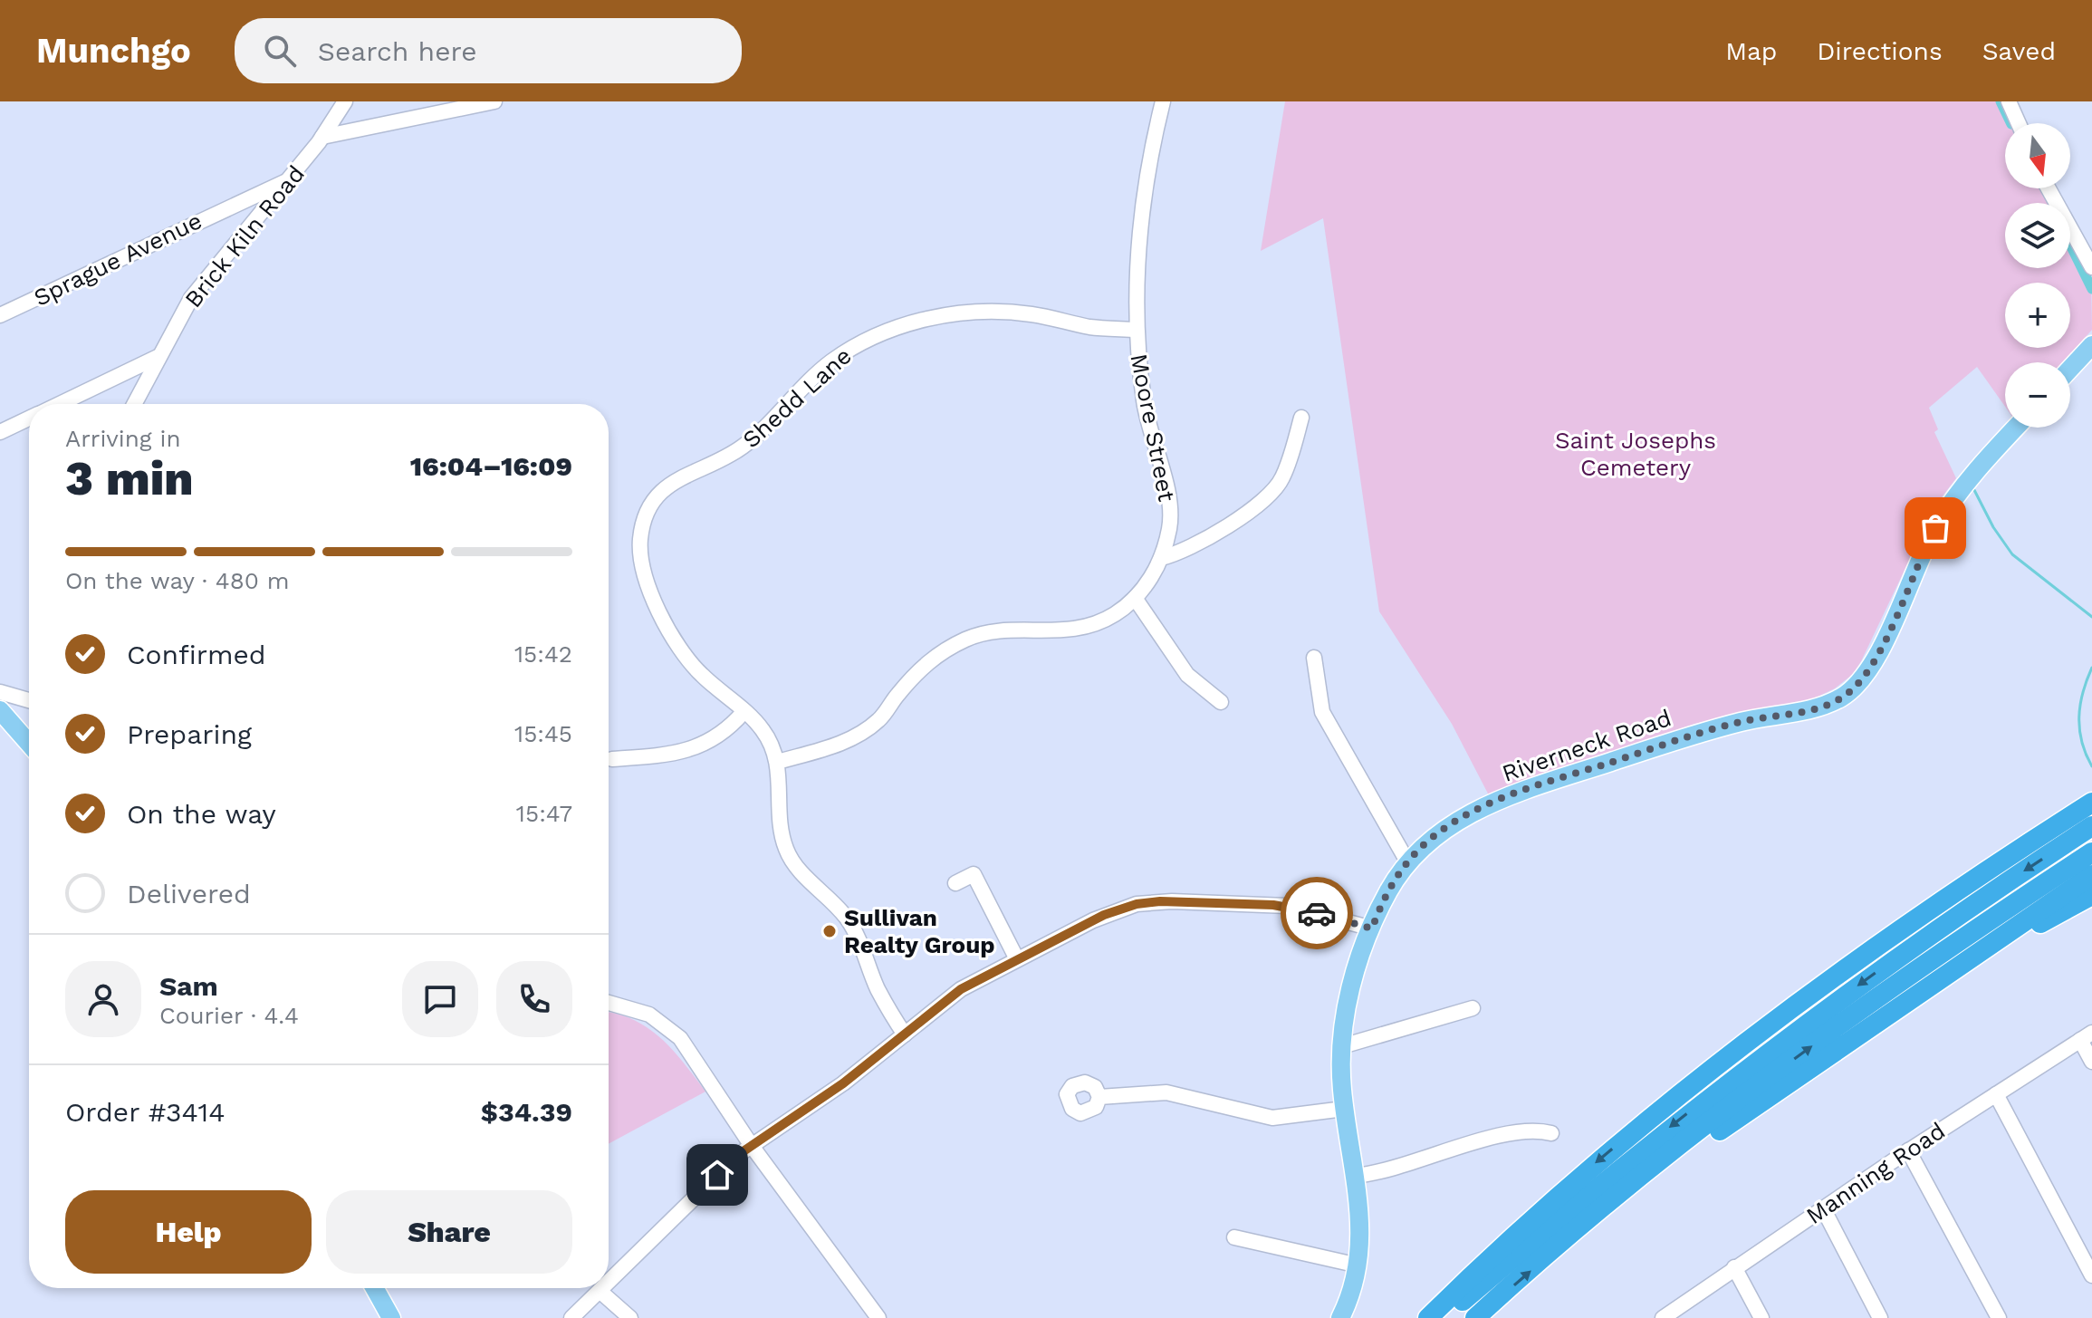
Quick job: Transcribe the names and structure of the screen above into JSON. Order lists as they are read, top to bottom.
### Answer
{
  "streets": {
    "main road": ["Riverneck Road"],
    "street": [
      "Brick Kiln Road",
      "Sprague Avenue",
      "Shedd Lane",
      "Moore Street",
      "Manning Road"
    ]
  },
  "crossings": [
    ["Brick Kiln Road", "Sprague Avenue"],
    ["Shedd Lane", "Moore Street"]
  ],
  "parks": ["Saint Josephs Cemetery"],
  "places": ["Sullivan Realty Group"],
  "north": "bottom",
  "page": {
    "header": "Munchgo",
    "search": "Search here",
    "nav": ["Map", "Directions", "Saved"],
    "map_buttons": ["+", "−"],
    "heading": ["3 min", "Arriving in", "16:04–16:09"],
    "panel": [
      "Sam",
      "Courier · 4.4",
      "Order #3414",
      "$34.39"
    ],
    "bar": "On the way · 480 m",
    "list": [
      ["Confirmed", "15:42"],
      ["Preparing", "15:45"],
      ["On the way", "15:47"],
      "Delivered"
    ],
    "buttons": ["Help", "Share"]
  }
}
